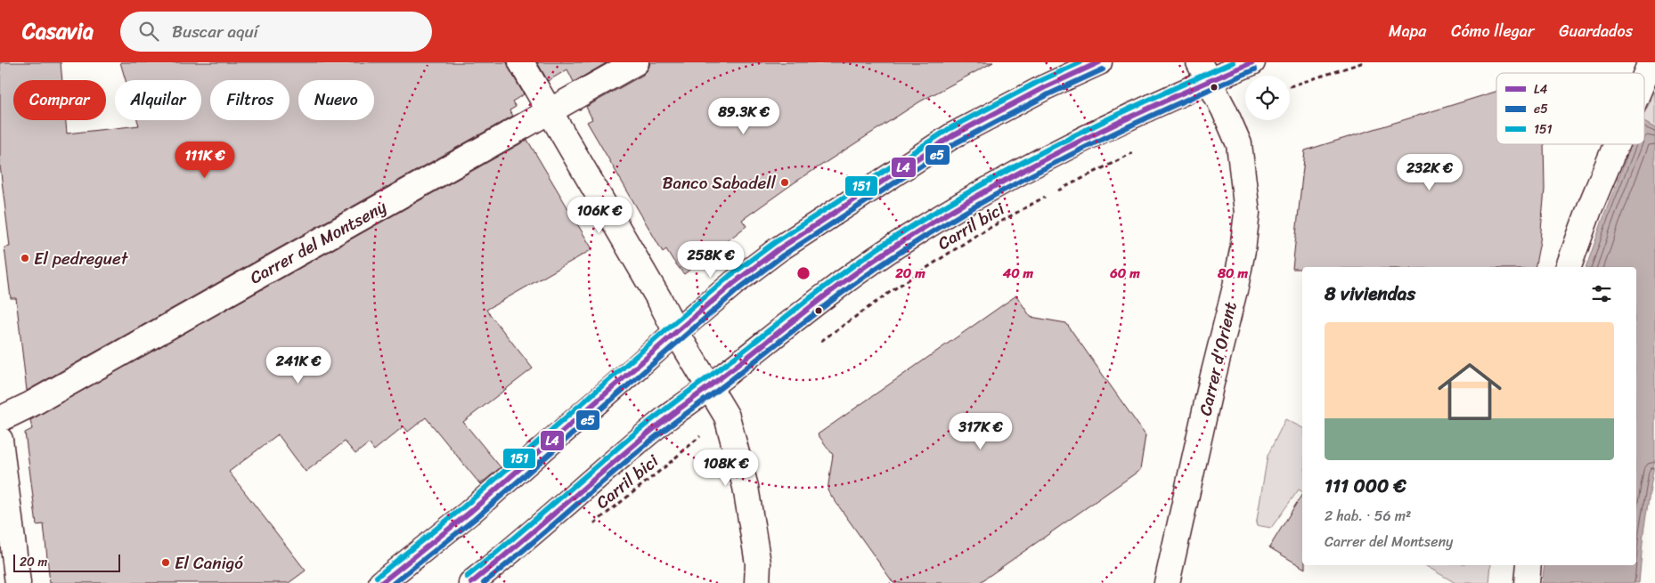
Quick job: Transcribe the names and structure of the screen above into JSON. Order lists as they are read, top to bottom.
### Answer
{
  "streets": {
    "street": ["Carrer del Montseny", "Carrer d'Orient"],
    "path": ["Carril bici"]
  },
  "places": ["Banco Sabadell", "El pedreguet", "El Canigó"],
  "lines": ["transit line L4", "transit line 151", "transit line e5"],
  "legend": ["L4", "e5", "151"],
  "scale_bar": "20 m",
  "page": {
    "header": "Casavia",
    "search": "Buscar aquí",
    "nav": ["Mapa", "Cómo llegar", "Guardados"],
    "chip": [
      "Comprar",
      "Alquilar",
      "Filtros",
      "Nuevo"
    ],
    "price": [
      "89.3K €",
      "111K €",
      "232K €",
      "106K €",
      "258K €",
      "241K €",
      "317K €",
      "108K €"
    ],
    "heading": "8 viviendas",
    "list": [
      {
        "name": "111 000 €",
        "note": "2 hab. · 56 m² · Carrer del Montseny"
      }
    ],
    "scale": "20 m"
  },
  "rings": [
    "20 m",
    "40 m",
    "60 m",
    "80 m"
  ]
}
